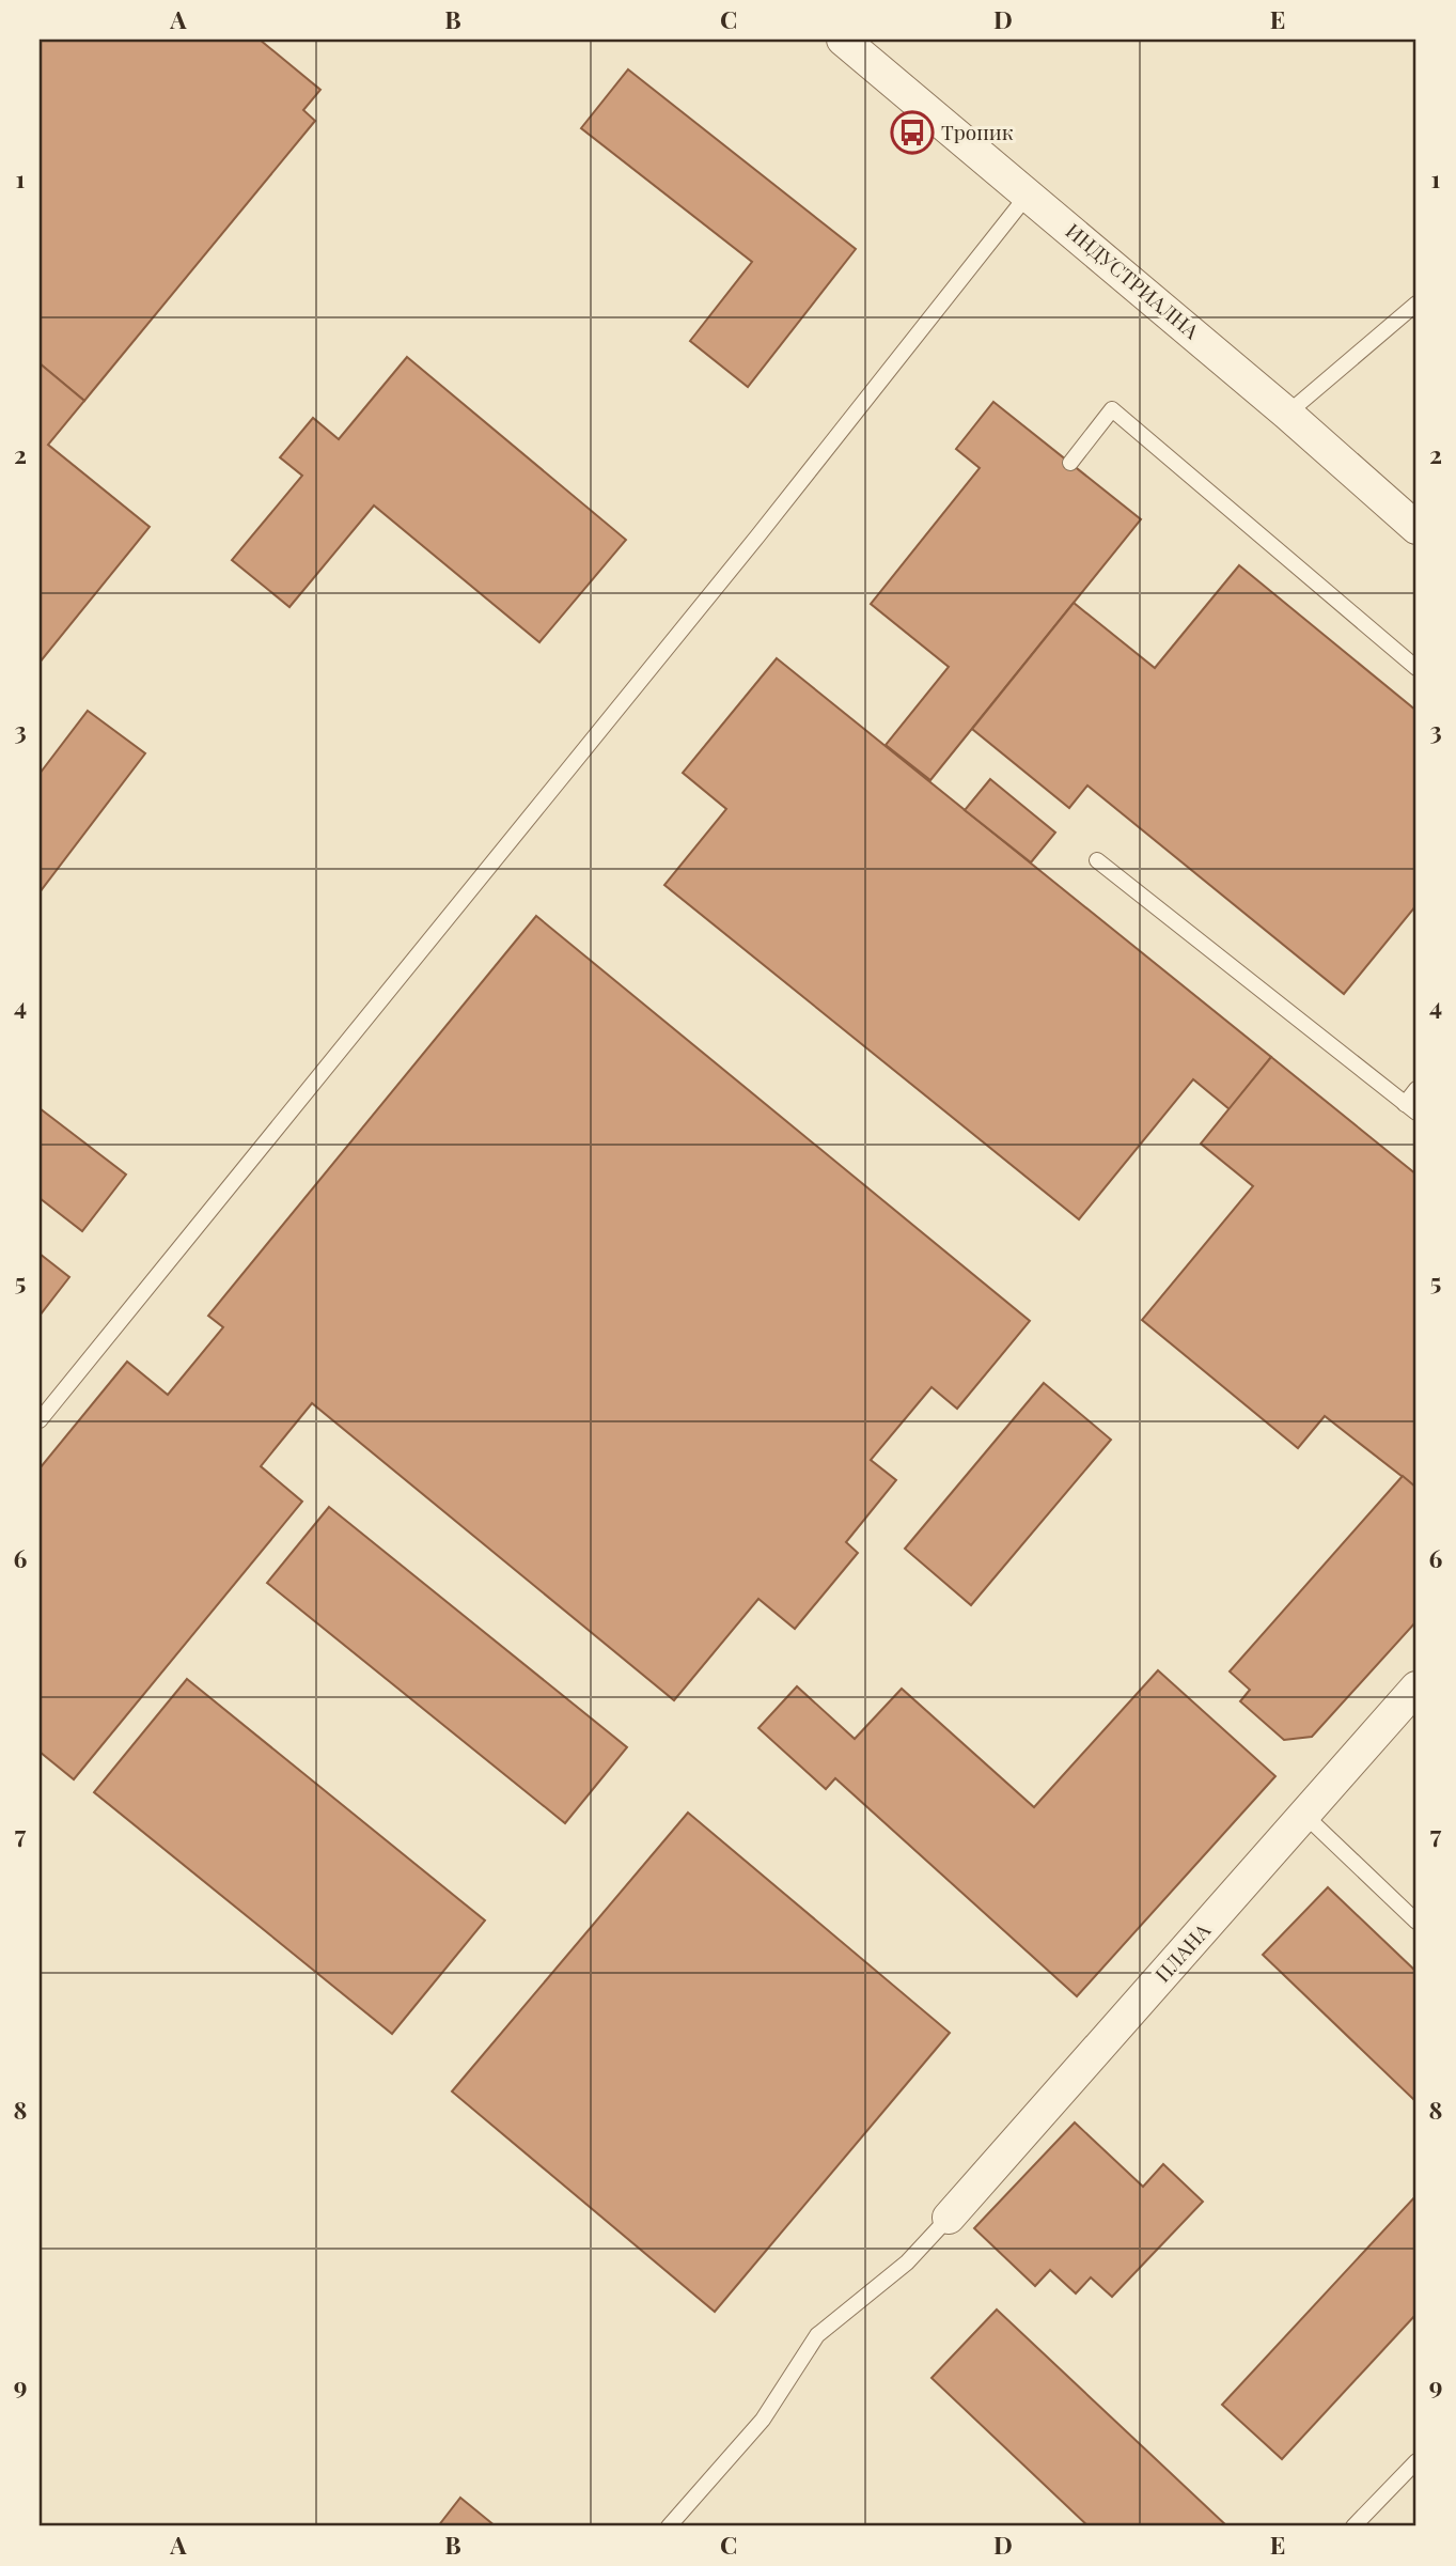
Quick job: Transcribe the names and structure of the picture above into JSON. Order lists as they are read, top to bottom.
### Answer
{
  "streets": {
    "street": ["ИНДУСТРИАЛНА", "ПЛАНА"]
  },
  "places": {
    "bus stop": ["Тропик"]
  },
  "grid": {
    "columns": [
      "A",
      "B",
      "C",
      "D",
      "E"
    ],
    "rows": [
      "1",
      "2",
      "3",
      "4",
      "5",
      "6",
      "7",
      "8",
      "9"
    ]
  }
}
